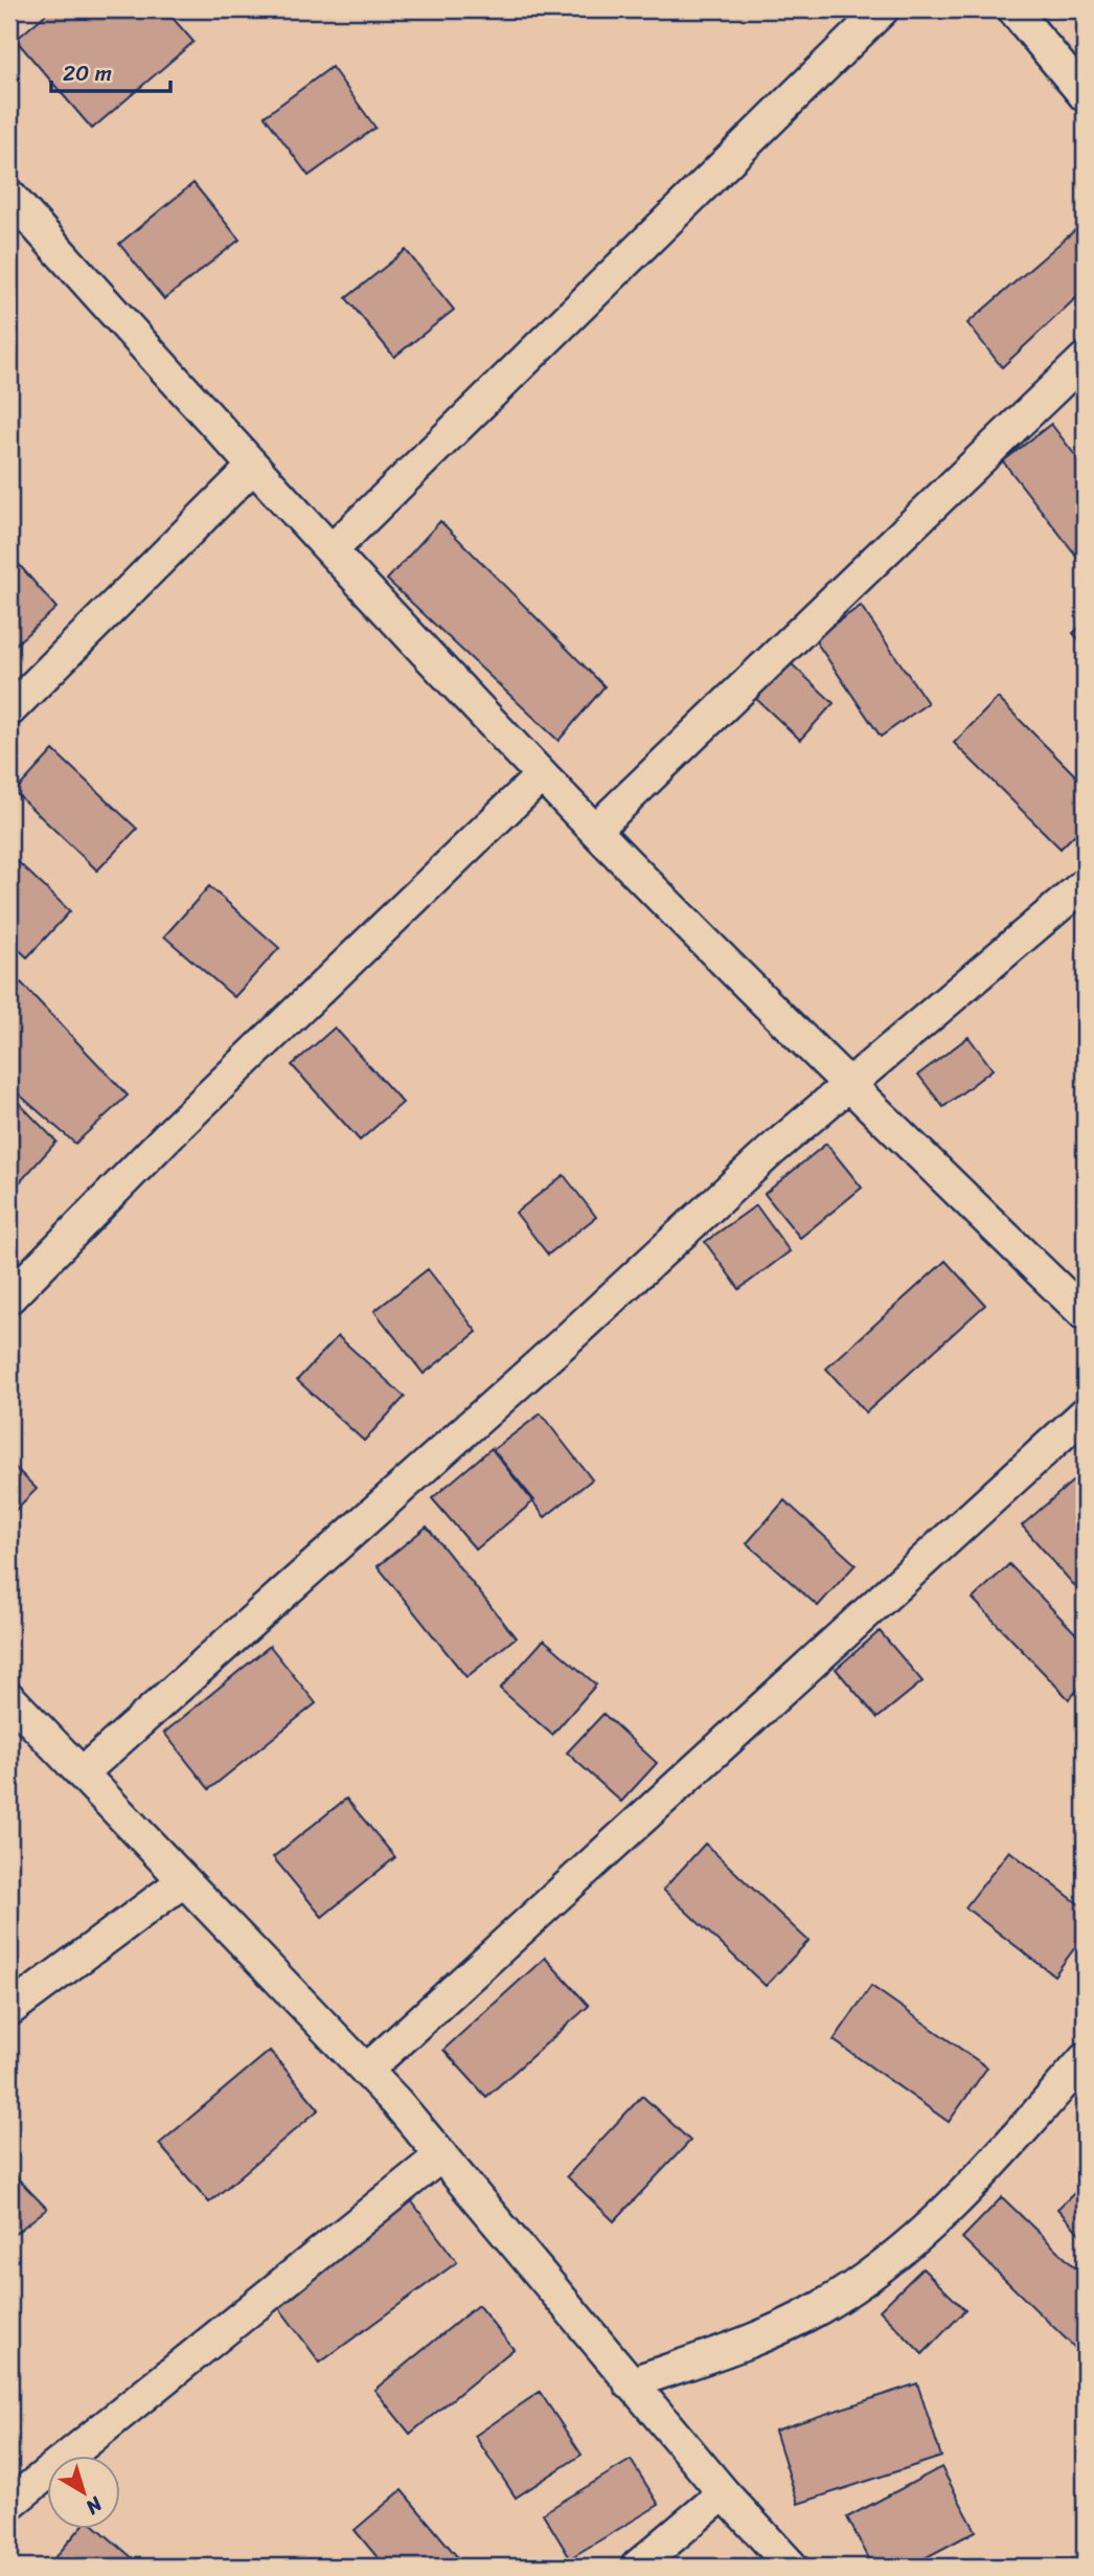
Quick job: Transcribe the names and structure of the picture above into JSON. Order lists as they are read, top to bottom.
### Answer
{
  "scale_bar": "20 m",
  "north": "bottom right"
}
